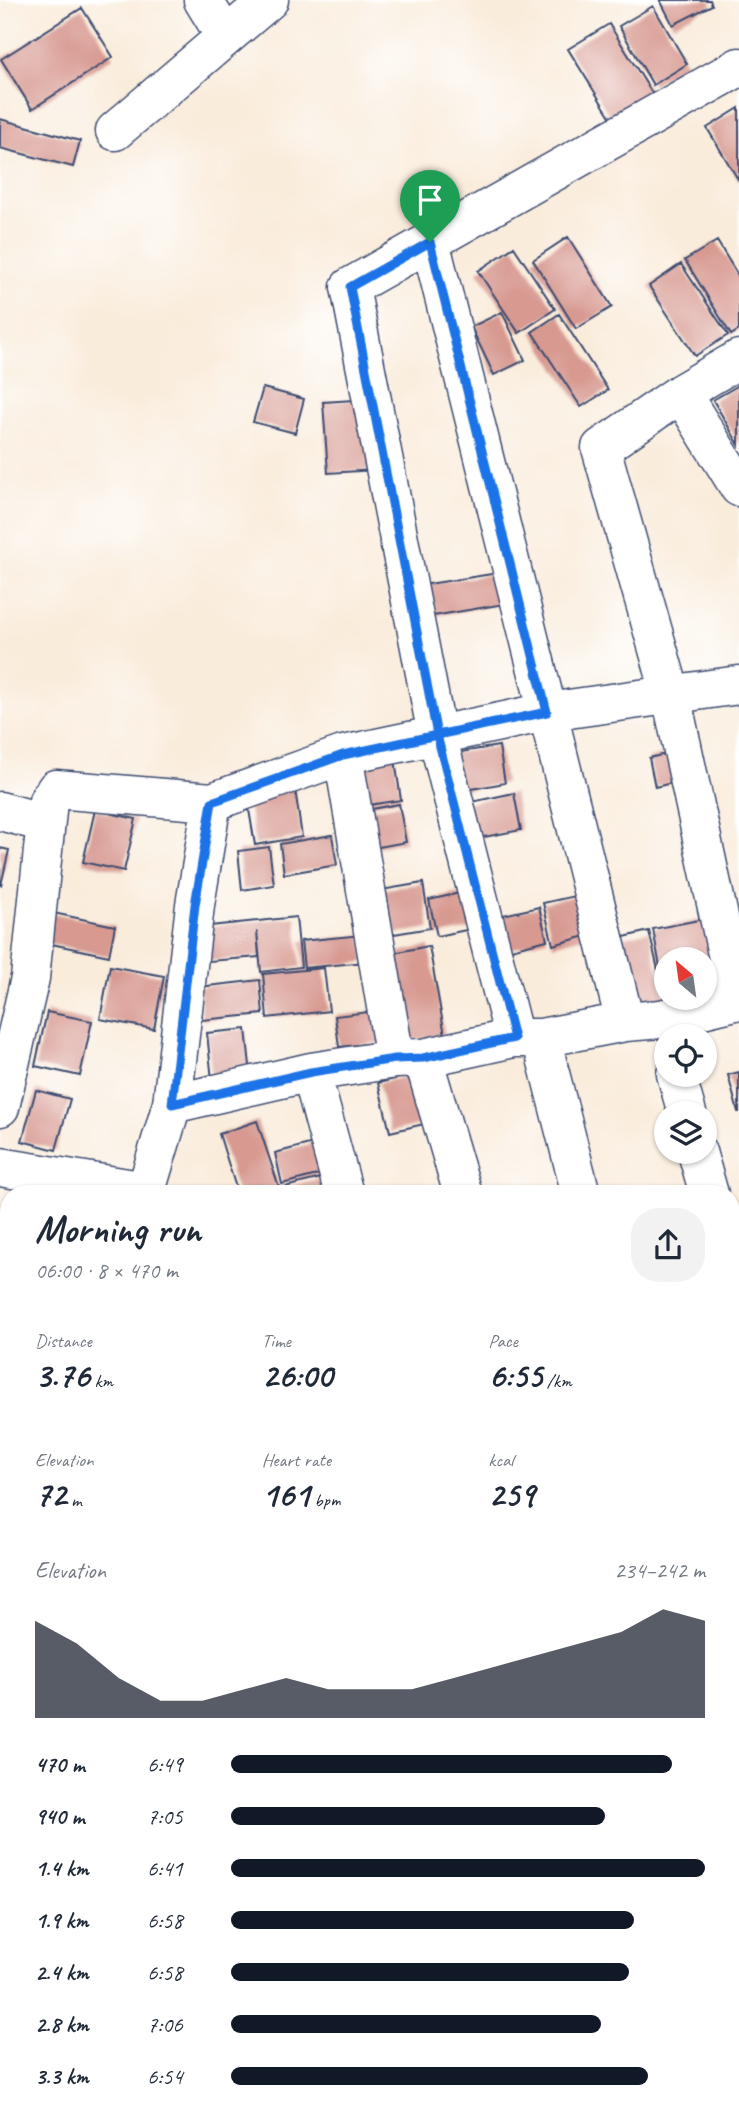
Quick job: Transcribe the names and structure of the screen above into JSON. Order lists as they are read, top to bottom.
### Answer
{
  "north": "top left",
  "page": {
    "heading": ["Morning run", "06:00 · 8 × 470 m"],
    "stats": [
      ["Distance", "3.76 km"],
      ["Time", "26:00"],
      ["Pace", "6:55 /km"],
      ["Elevation", "72 m"],
      ["Heart rate", "161 bpm"],
      ["kcal", "259"]
    ],
    "chart": ["Elevation", "234–242 m"],
    "list": [
      {
        "name": "470 m",
        "note": "6:49"
      },
      {
        "name": "940 m",
        "note": "7:05"
      },
      {
        "name": "1.4 km",
        "note": "6:41"
      },
      {
        "name": "1.9 km",
        "note": "6:58"
      },
      {
        "name": "2.4 km",
        "note": "6:58"
      },
      {
        "name": "2.8 km",
        "note": "7:06"
      },
      {
        "name": "3.3 km",
        "note": "6:54"
      }
    ]
  }
}
